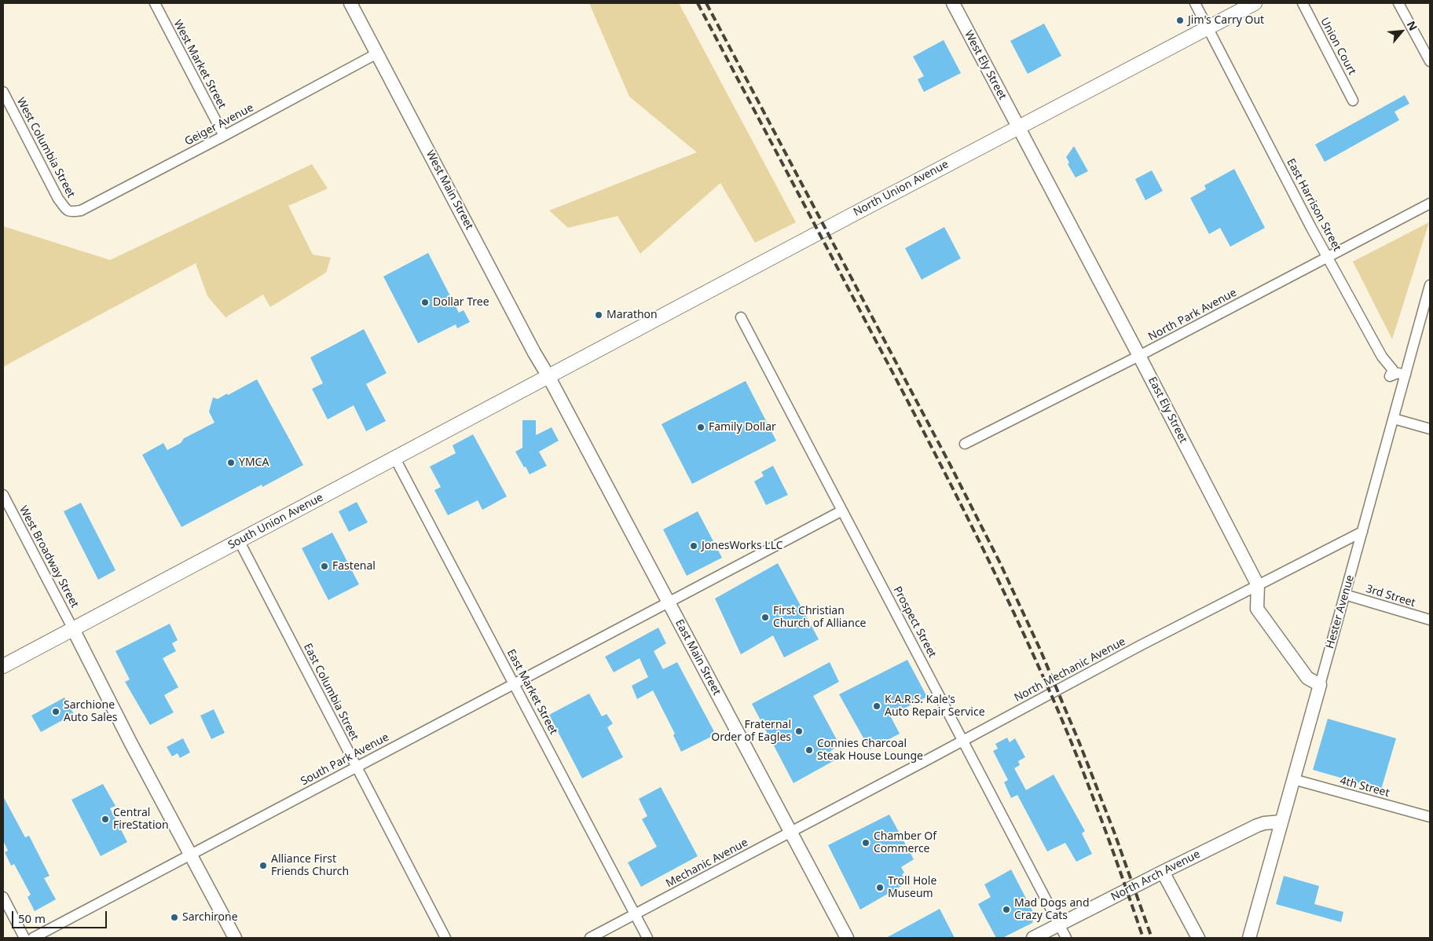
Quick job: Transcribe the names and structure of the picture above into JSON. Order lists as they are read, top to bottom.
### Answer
{
  "streets": {
    "main road": ["North Union Avenue", "South Union Avenue"],
    "street": [
      "Union Court",
      "West Market Street",
      "West Ely Street",
      "Geiger Avenue",
      "West Columbia Street",
      "West Main Street",
      "East Harrison Street",
      "North Park Avenue",
      "East Ely Street",
      "West Broadway Street",
      "3rd Street",
      "Hester Avenue",
      "Prospect Street",
      "East Main Street",
      "North Mechanic Avenue",
      "East Columbia Street",
      "East Market Street",
      "South Park Avenue",
      "4th Street",
      "Mechanic Avenue",
      "North Arch Avenue"
    ]
  },
  "crossings": [
    ["West Market Street", "Geiger Avenue"],
    ["West Ely Street", "North Union Avenue"],
    ["West Ely Street", "East Ely Street"],
    ["Geiger Avenue", "West Columbia Street"],
    ["Geiger Avenue", "West Main Street"],
    ["North Union Avenue", "West Main Street"],
    ["North Union Avenue", "East Harrison Street"],
    ["North Union Avenue", "East Ely Street"],
    ["North Union Avenue", "South Union Avenue"],
    ["North Union Avenue", "East Main Street"],
    ["West Main Street", "South Union Avenue"],
    ["West Main Street", "East Main Street"],
    ["East Harrison Street", "North Park Avenue"],
    ["East Harrison Street", "Hester Avenue"],
    ["North Park Avenue", "East Ely Street"],
    ["East Ely Street", "Hester Avenue"],
    ["East Ely Street", "North Mechanic Avenue"],
    ["South Union Avenue", "West Broadway Street"],
    ["South Union Avenue", "East Main Street"],
    ["South Union Avenue", "East Columbia Street"],
    ["South Union Avenue", "East Market Street"],
    ["3rd Street", "Hester Avenue"],
    ["Hester Avenue", "North Mechanic Avenue"],
    ["Hester Avenue", "4th Street"],
    ["Hester Avenue", "North Arch Avenue"],
    ["Prospect Street", "North Mechanic Avenue"],
    ["Prospect Street", "North Arch Avenue"],
    ["East Main Street", "North Mechanic Avenue"],
    ["East Main Street", "South Park Avenue"],
    ["East Main Street", "Mechanic Avenue"],
    ["North Mechanic Avenue", "Mechanic Avenue"],
    ["East Columbia Street", "South Park Avenue"],
    ["East Market Street", "South Park Avenue"],
    ["East Market Street", "Mechanic Avenue"]
  ],
  "places": [
    "Jim's Carry Out",
    "Dollar Tree",
    "Marathon",
    "Family Dollar",
    "YMCA",
    "JonesWorks LLC",
    "Fastenal",
    "First Christian Church of Alliance",
    "K.A.R.S. Kale's Auto Repair Service",
    "Sarchione Auto Sales",
    "Fraternal Order of Eagles",
    "Connies Charcoal Steak House Lounge",
    "Central FireStation",
    "Chamber Of Commerce",
    "Alliance First Friends Church",
    "Troll Hole Museum",
    "Mad Dogs and Crazy Cats",
    "Sarchirone"
  ],
  "scale_bar": "50 m",
  "north": "top right"
}
